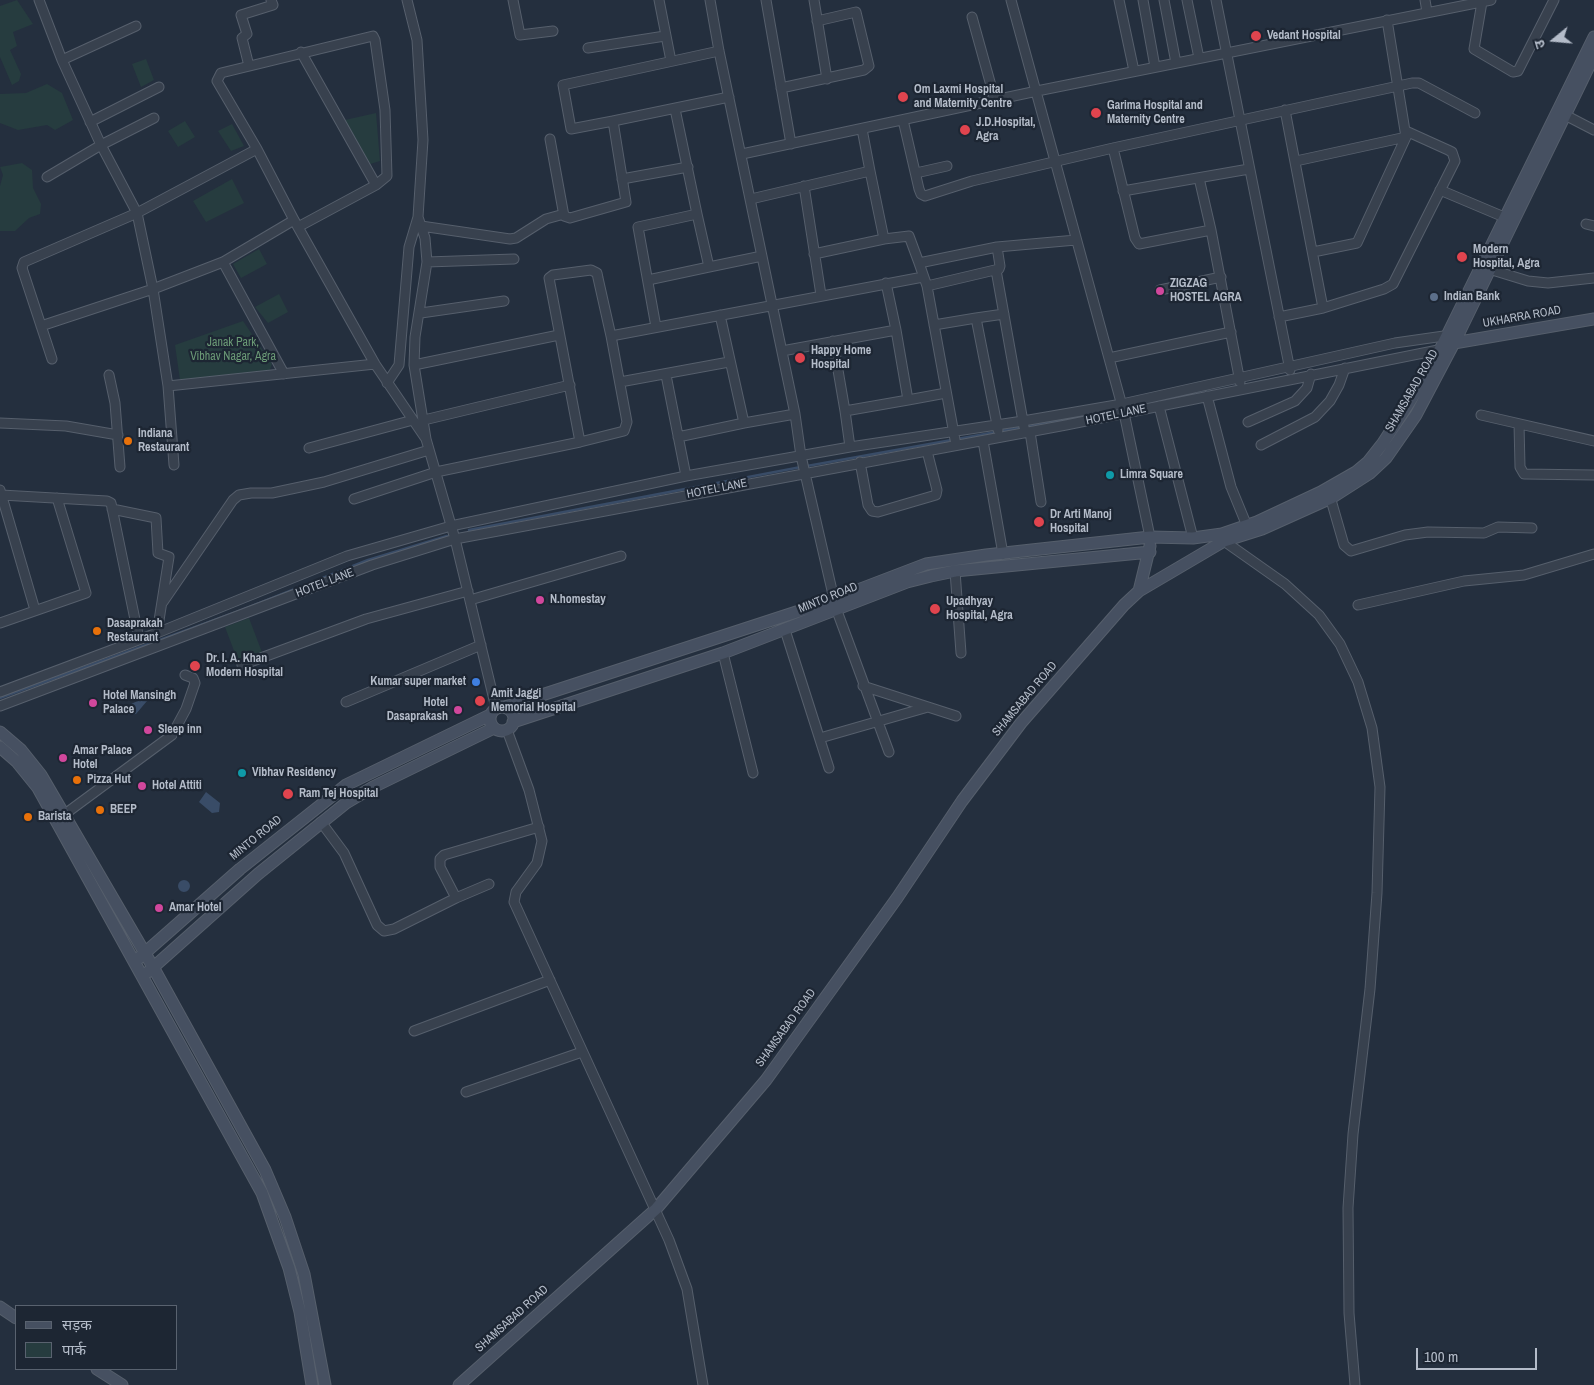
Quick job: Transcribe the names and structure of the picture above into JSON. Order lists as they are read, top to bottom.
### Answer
{
  "streets": {
    "main road": ["UKHARRA ROAD", "SHAMSABAD ROAD", "MINTO ROAD"],
    "street": ["HOTEL LANE"]
  },
  "crossings": [
    ["UKHARRA ROAD", "SHAMSABAD ROAD"],
    ["SHAMSABAD ROAD", "MINTO ROAD"]
  ],
  "parks": ["Janak Park, Vibhav Nagar, Agra"],
  "places": [
    "Vedant Hospital",
    "Om Laxmi Hospital and Maternity Centre",
    "Garima Hospital and Maternity Centre",
    "J.D.Hospital, Agra",
    "Modern Hospital, Agra",
    "ZIGZAG HOSTEL AGRA",
    "Indian Bank",
    "Happy Home Hospital",
    "Indiana Restaurant",
    "Limra Square",
    "Dr Arti Manoj Hospital",
    "N.homestay",
    "Upadhyay Hospital, Agra",
    "Dasaprakah Restaurant",
    "Dr. I. A. Khan Modern Hospital",
    "Kumar super market",
    "Amit Jaggi Memorial Hospital",
    "Hotel Mansingh Palace",
    "Hotel Dasaprakash",
    "Sleep inn",
    "Amar Palace Hotel",
    "Vibhav Residency",
    "Pizza Hut",
    "Hotel Attiti",
    "Ram Tej Hospital",
    "BEEP",
    "Barista",
    "Amar Hotel"
  ],
  "legend": ["सड़क", "पार्क"],
  "scale_bar": "100 m",
  "north": "left"
}
